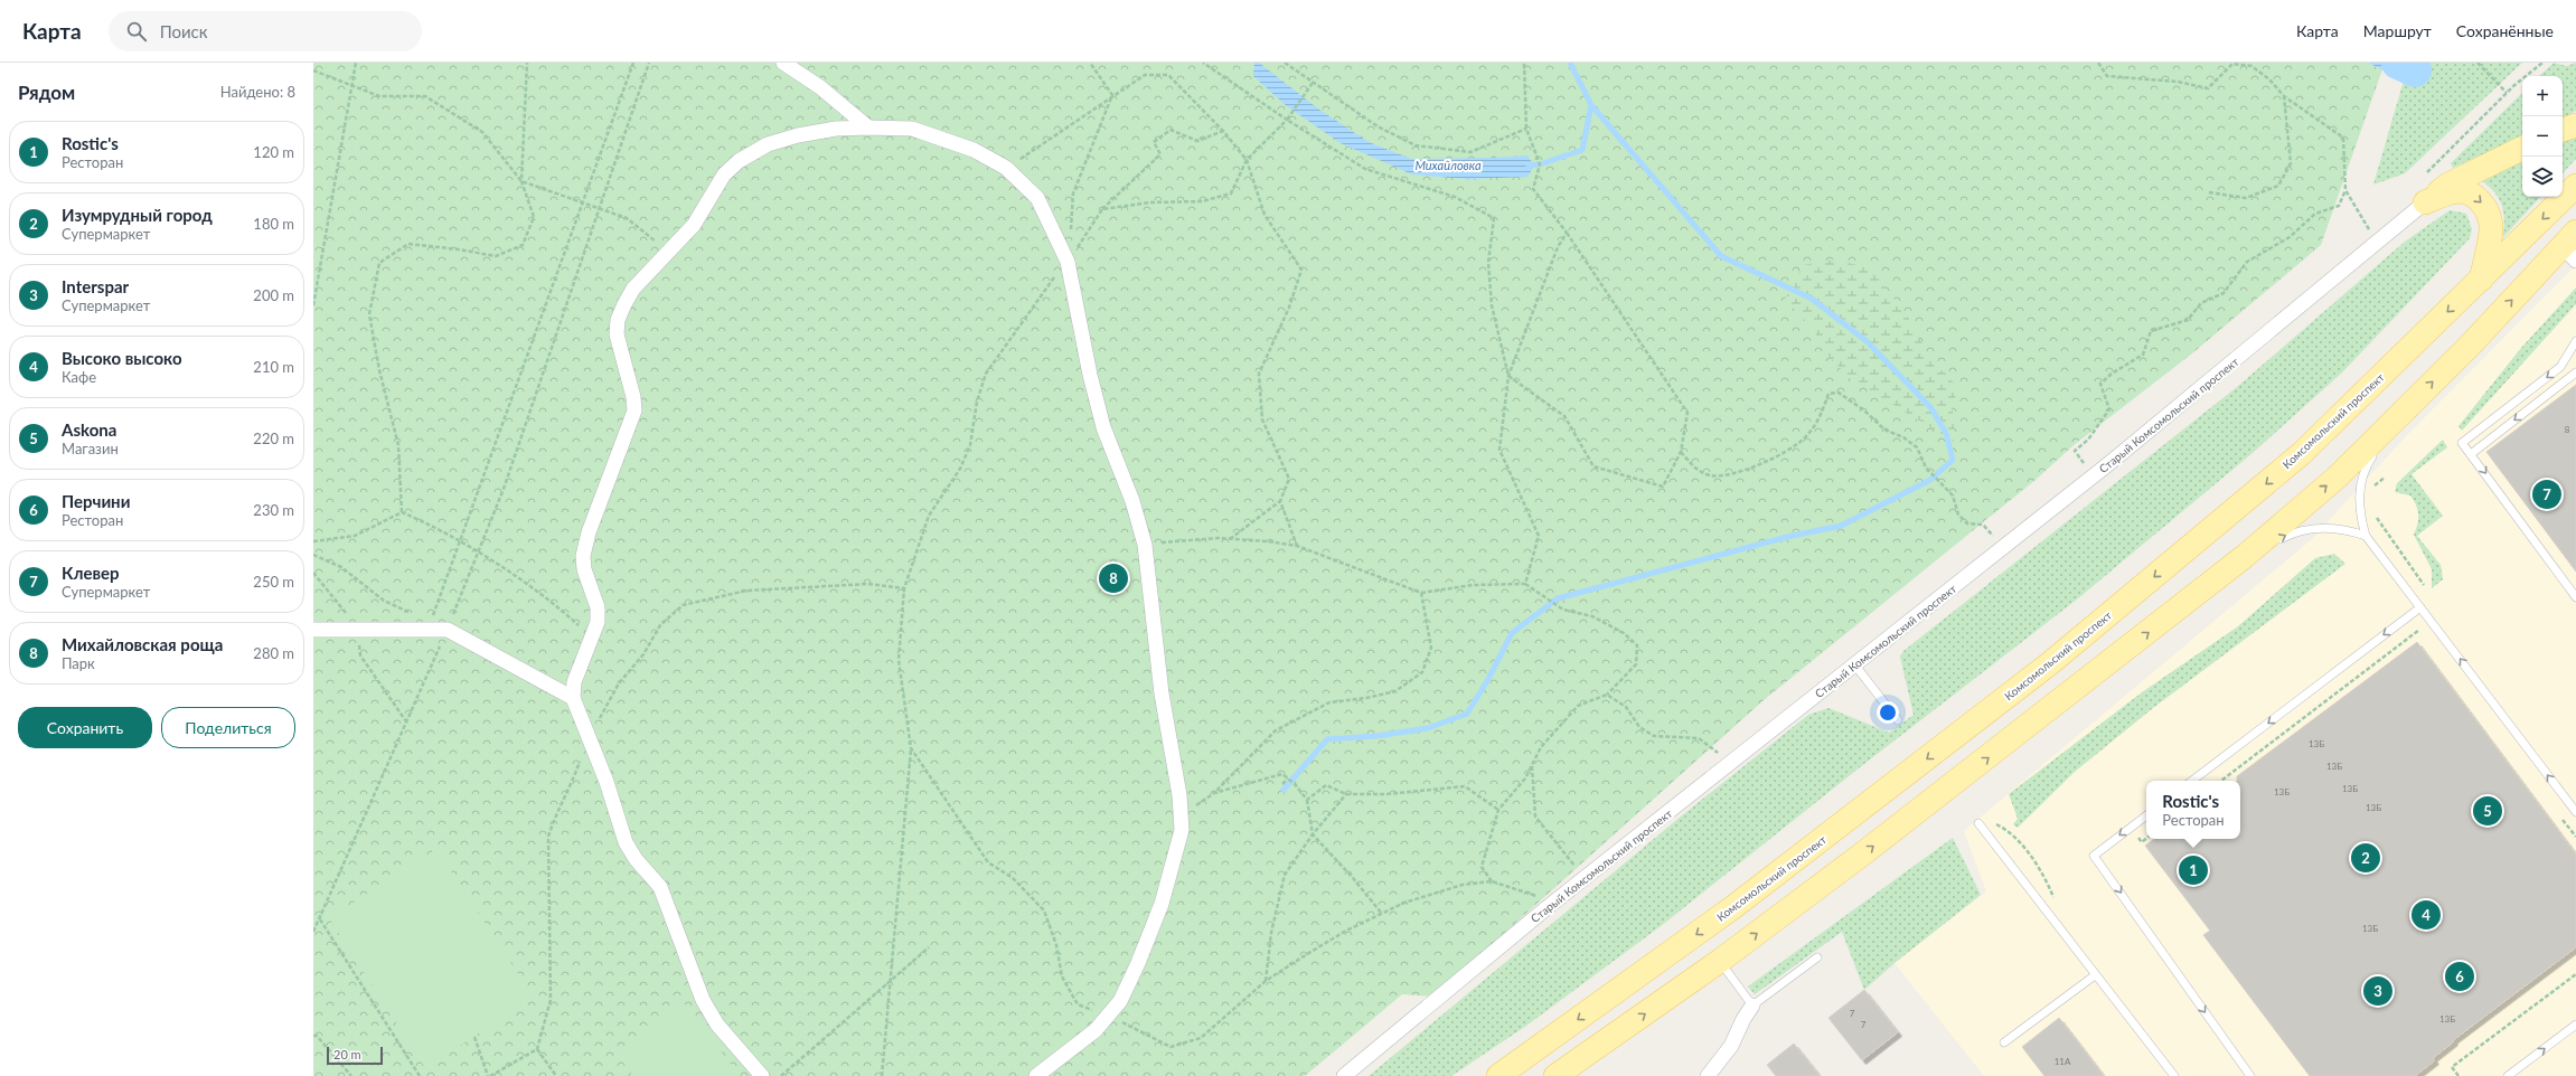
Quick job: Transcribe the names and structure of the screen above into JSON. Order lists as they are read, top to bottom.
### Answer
{
  "streets": {
    "main road": ["Комсомольский проспект"],
    "street": ["Старый Комсомольский проспект"]
  },
  "water": ["Михайловка"],
  "house_numbers": [
    "8",
    "13Б",
    "13Б",
    "13Б",
    "13Б",
    "13Б",
    "13Б",
    "7",
    "13Б",
    "7",
    "11А"
  ],
  "scale_bar": "20 m",
  "page": {
    "header": "Карта",
    "search": "Поиск",
    "nav": ["Карта", "Маршрут", "Сохранённые"],
    "heading": ["Рядом", "Найдено: 8"],
    "map_buttons": ["+", "−"],
    "list": [
      {
        "mark": "1",
        "name": "Rostic's",
        "note": "Ресторан",
        "value": "120 m"
      },
      {
        "mark": "2",
        "name": "Изумрудный город",
        "note": "Супермаркет",
        "value": "180 m"
      },
      {
        "mark": "3",
        "name": "Interspar",
        "note": "Супермаркет",
        "value": "200 m"
      },
      {
        "mark": "4",
        "name": "Высоко высоко",
        "note": "Кафе",
        "value": "210 m"
      },
      {
        "mark": "5",
        "name": "Askona",
        "note": "Магазин",
        "value": "220 m"
      },
      {
        "mark": "6",
        "name": "Перчини",
        "note": "Ресторан",
        "value": "230 m"
      },
      {
        "mark": "7",
        "name": "Клевер",
        "note": "Супермаркет",
        "value": "250 m"
      },
      {
        "mark": "8",
        "name": "Михайловская роща",
        "note": "Парк",
        "value": "280 m"
      }
    ],
    "pins": [
      "7",
      "8",
      "5",
      "2",
      "1",
      "4",
      "6",
      "3"
    ],
    "buttons": ["Сохранить", "Поделиться"],
    "popup": ["Rostic's", "Ресторан"],
    "scale": "20 m"
  }
}
